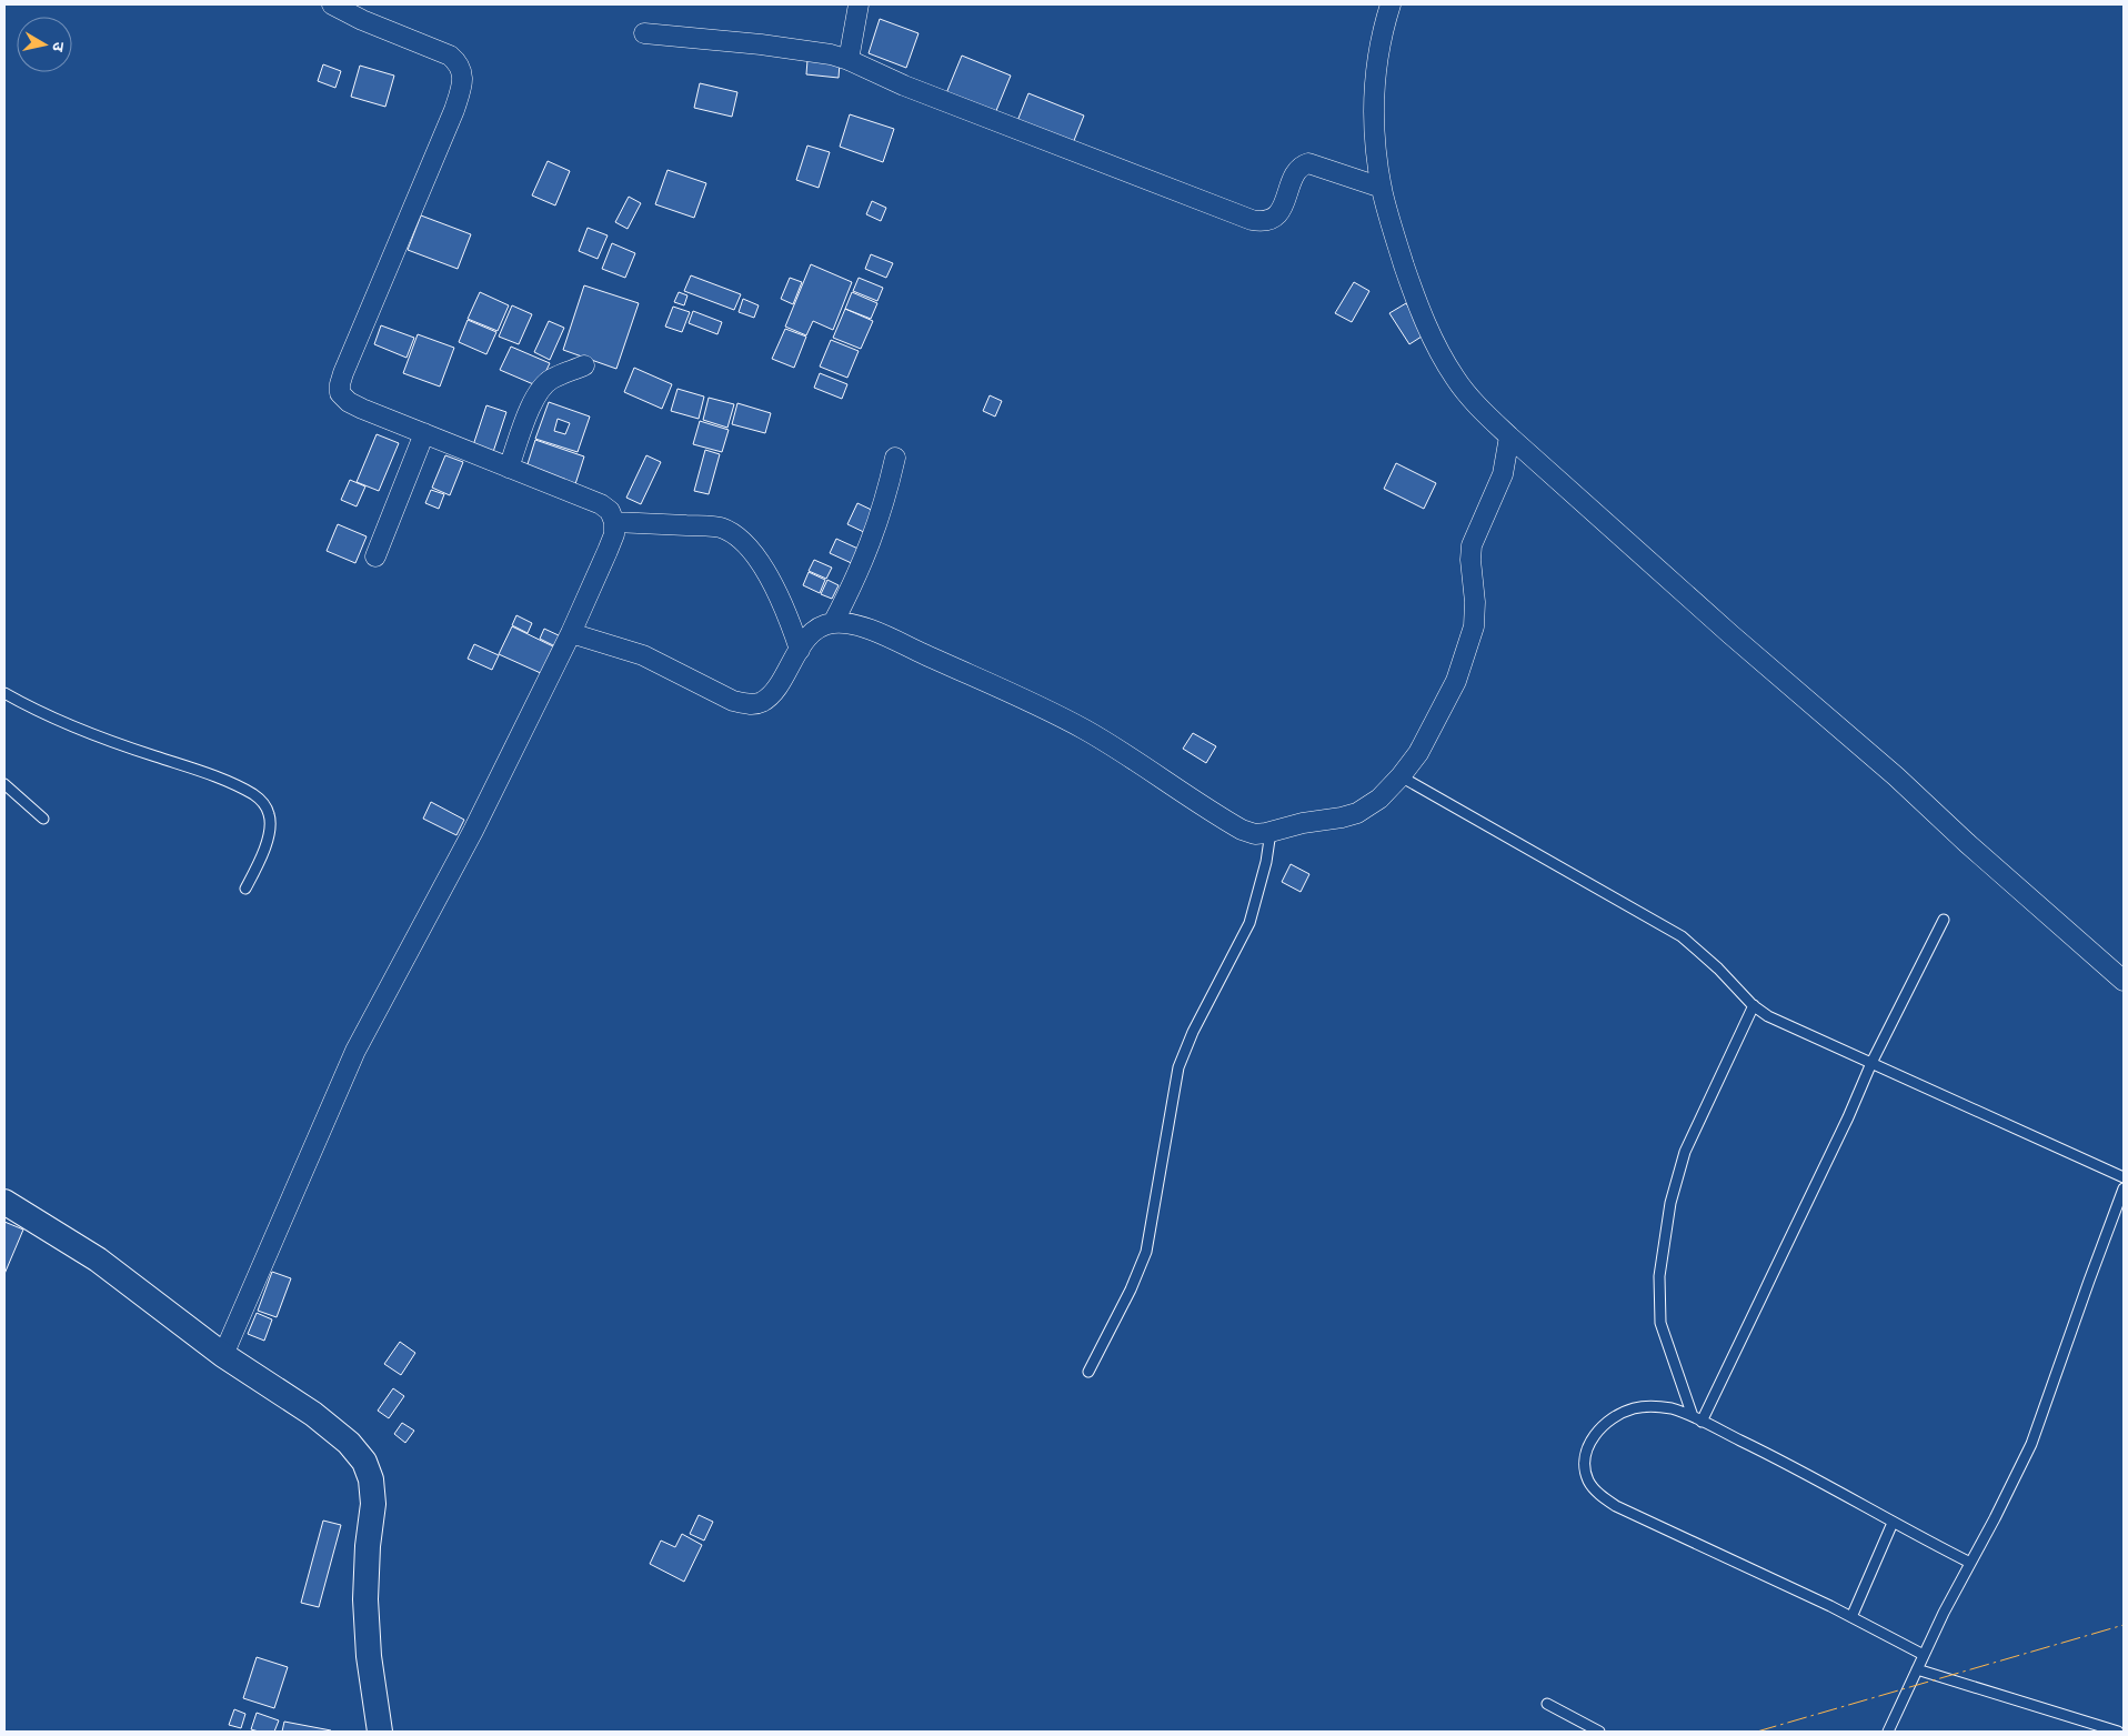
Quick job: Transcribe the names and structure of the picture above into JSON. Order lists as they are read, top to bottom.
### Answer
{
  "north": "right"
}
